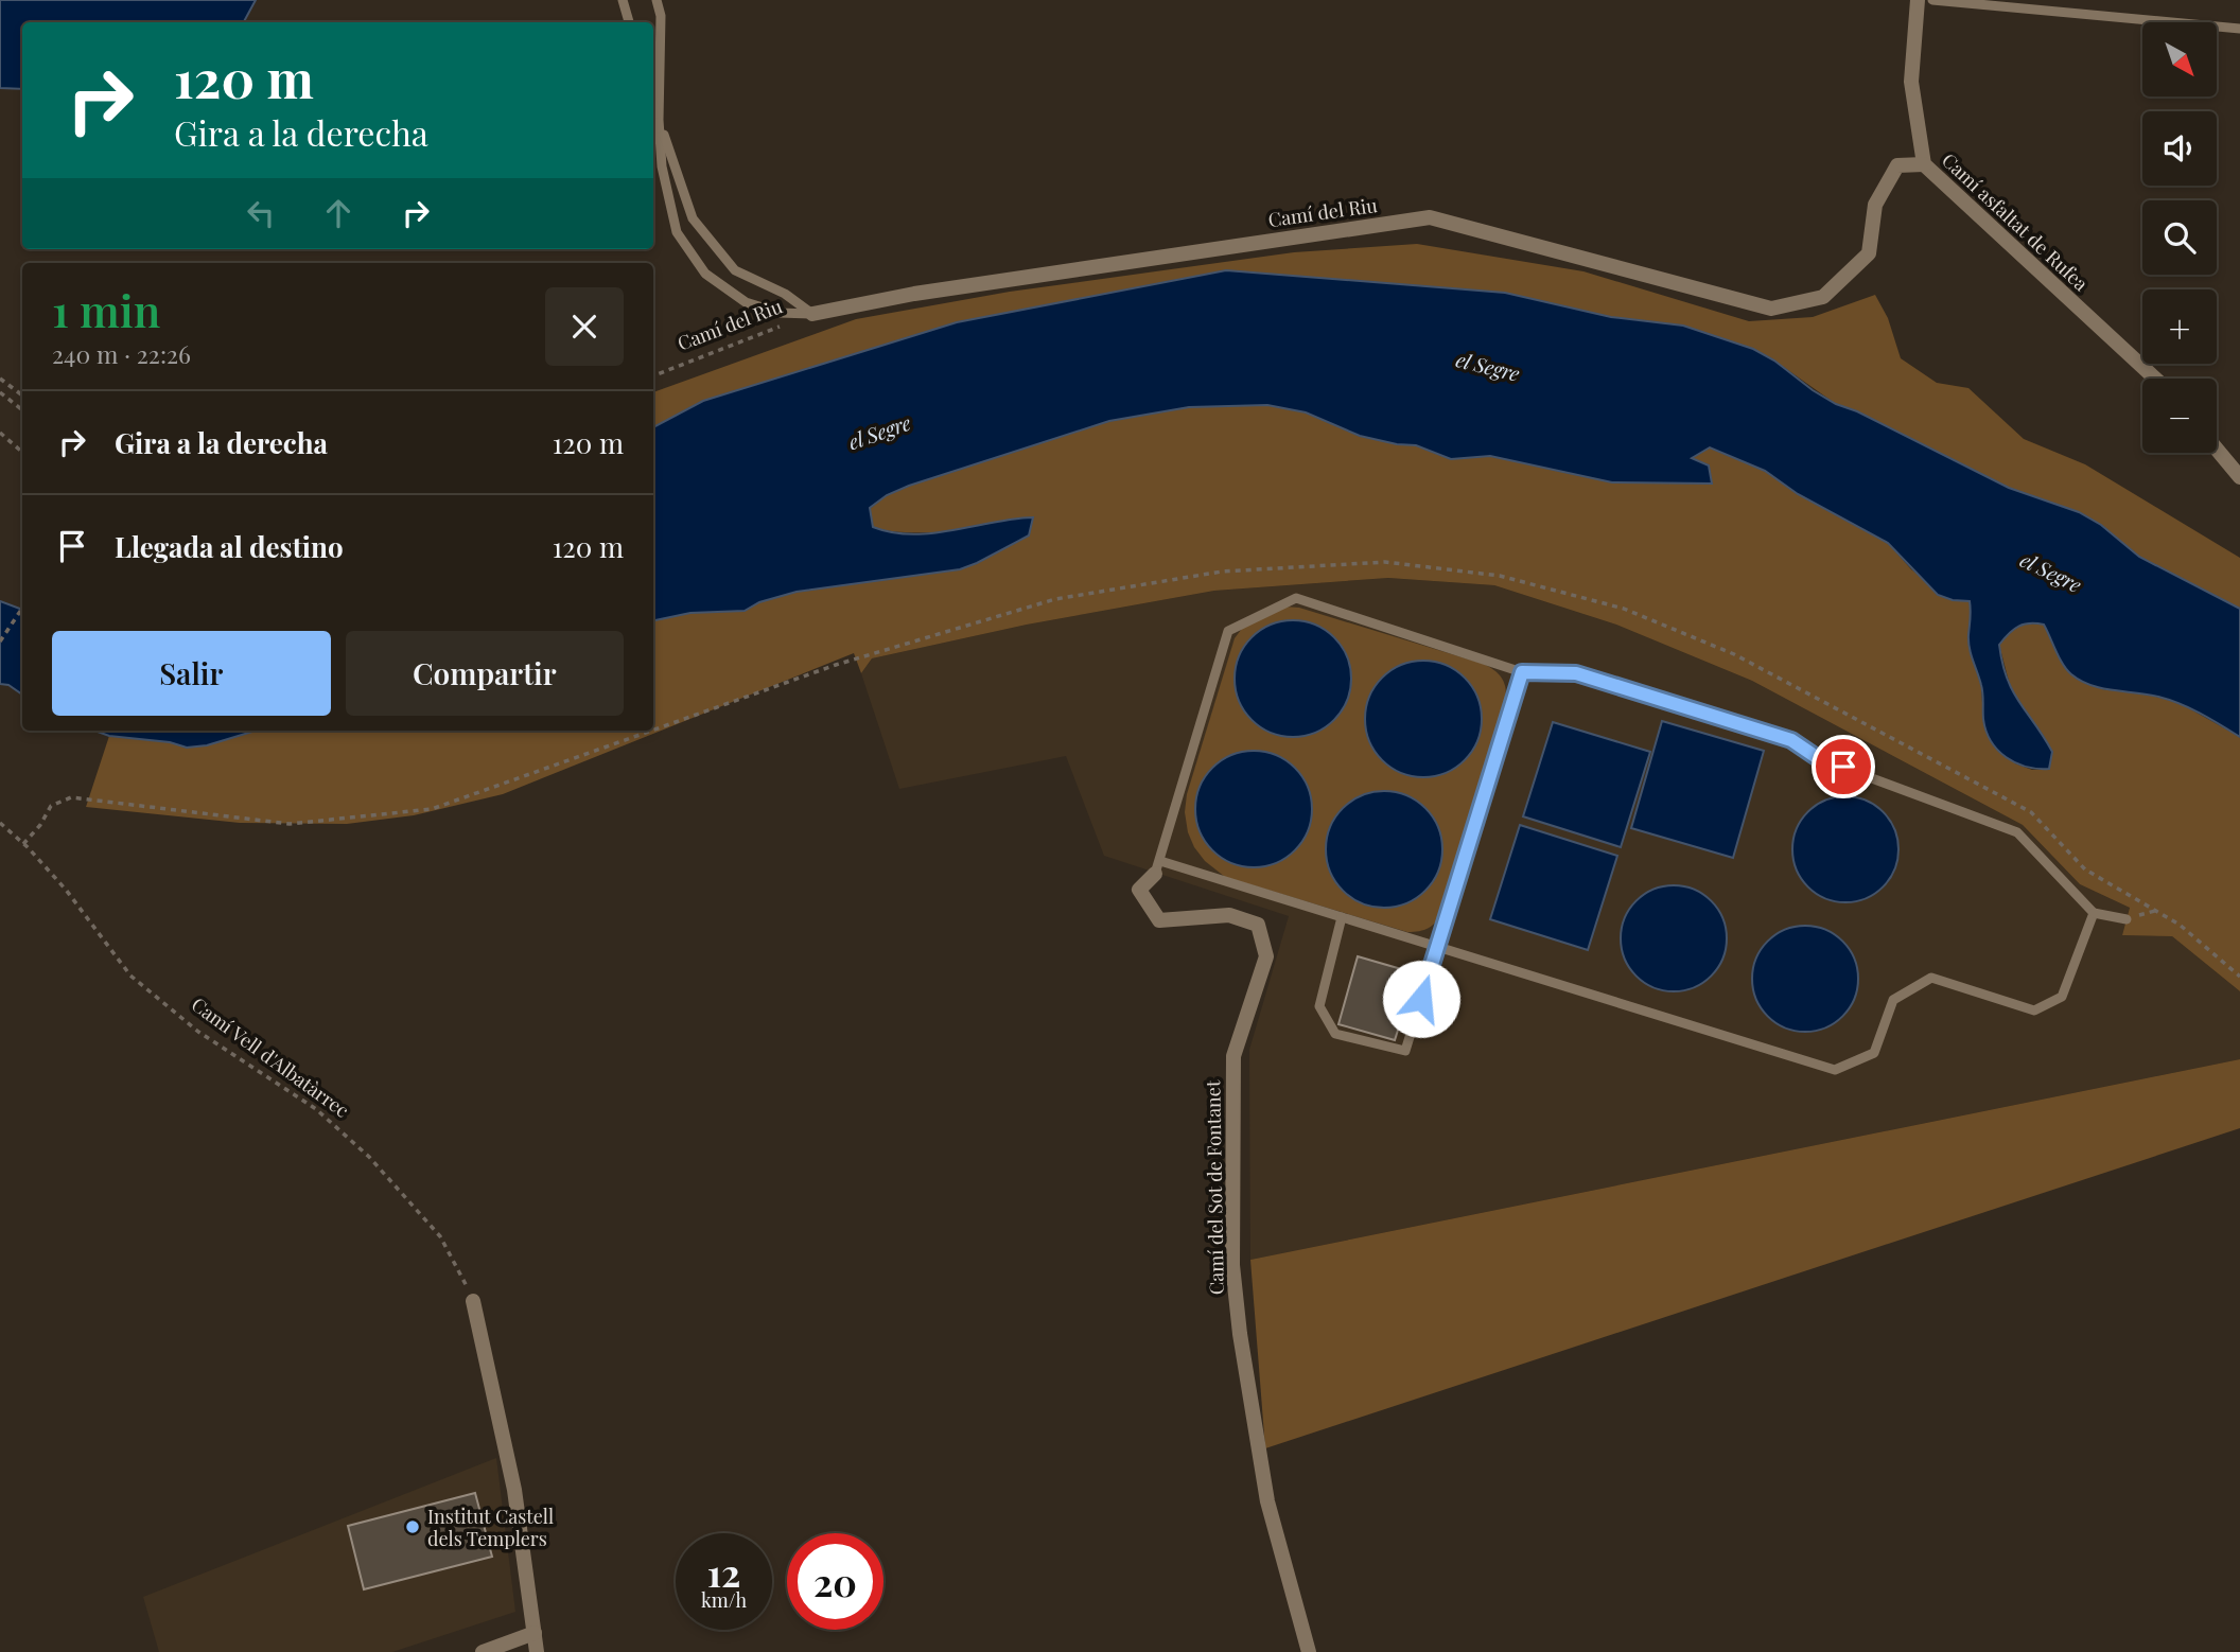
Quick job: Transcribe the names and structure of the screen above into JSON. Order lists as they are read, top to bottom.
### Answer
{
  "streets": {
    "street": ["Camí del Riu", "Camí asfaltat de Rufea", "Camí del Sot de Fontanet"],
    "path": ["Camí Vell d'Albatàrrec"]
  },
  "crossings": [
    ["Camí del Riu", "Camí asfaltat de Rufea"]
  ],
  "water": ["el Segre"],
  "places": ["Institut Castell dels Templers"],
  "north": "bottom right",
  "page": {
    "map_buttons": ["+", "−"],
    "turn": ["120 m", "Gira a la derecha"],
    "heading": ["1 min", "240 m · 22:26"],
    "list": [
      {
        "name": "Gira a la derecha",
        "value": "120 m"
      },
      {
        "name": "Llegada al destino",
        "value": "120 m"
      }
    ],
    "buttons": ["Salir", "Compartir"],
    "speed": "12 km/h",
    "limit": "20"
  }
}
